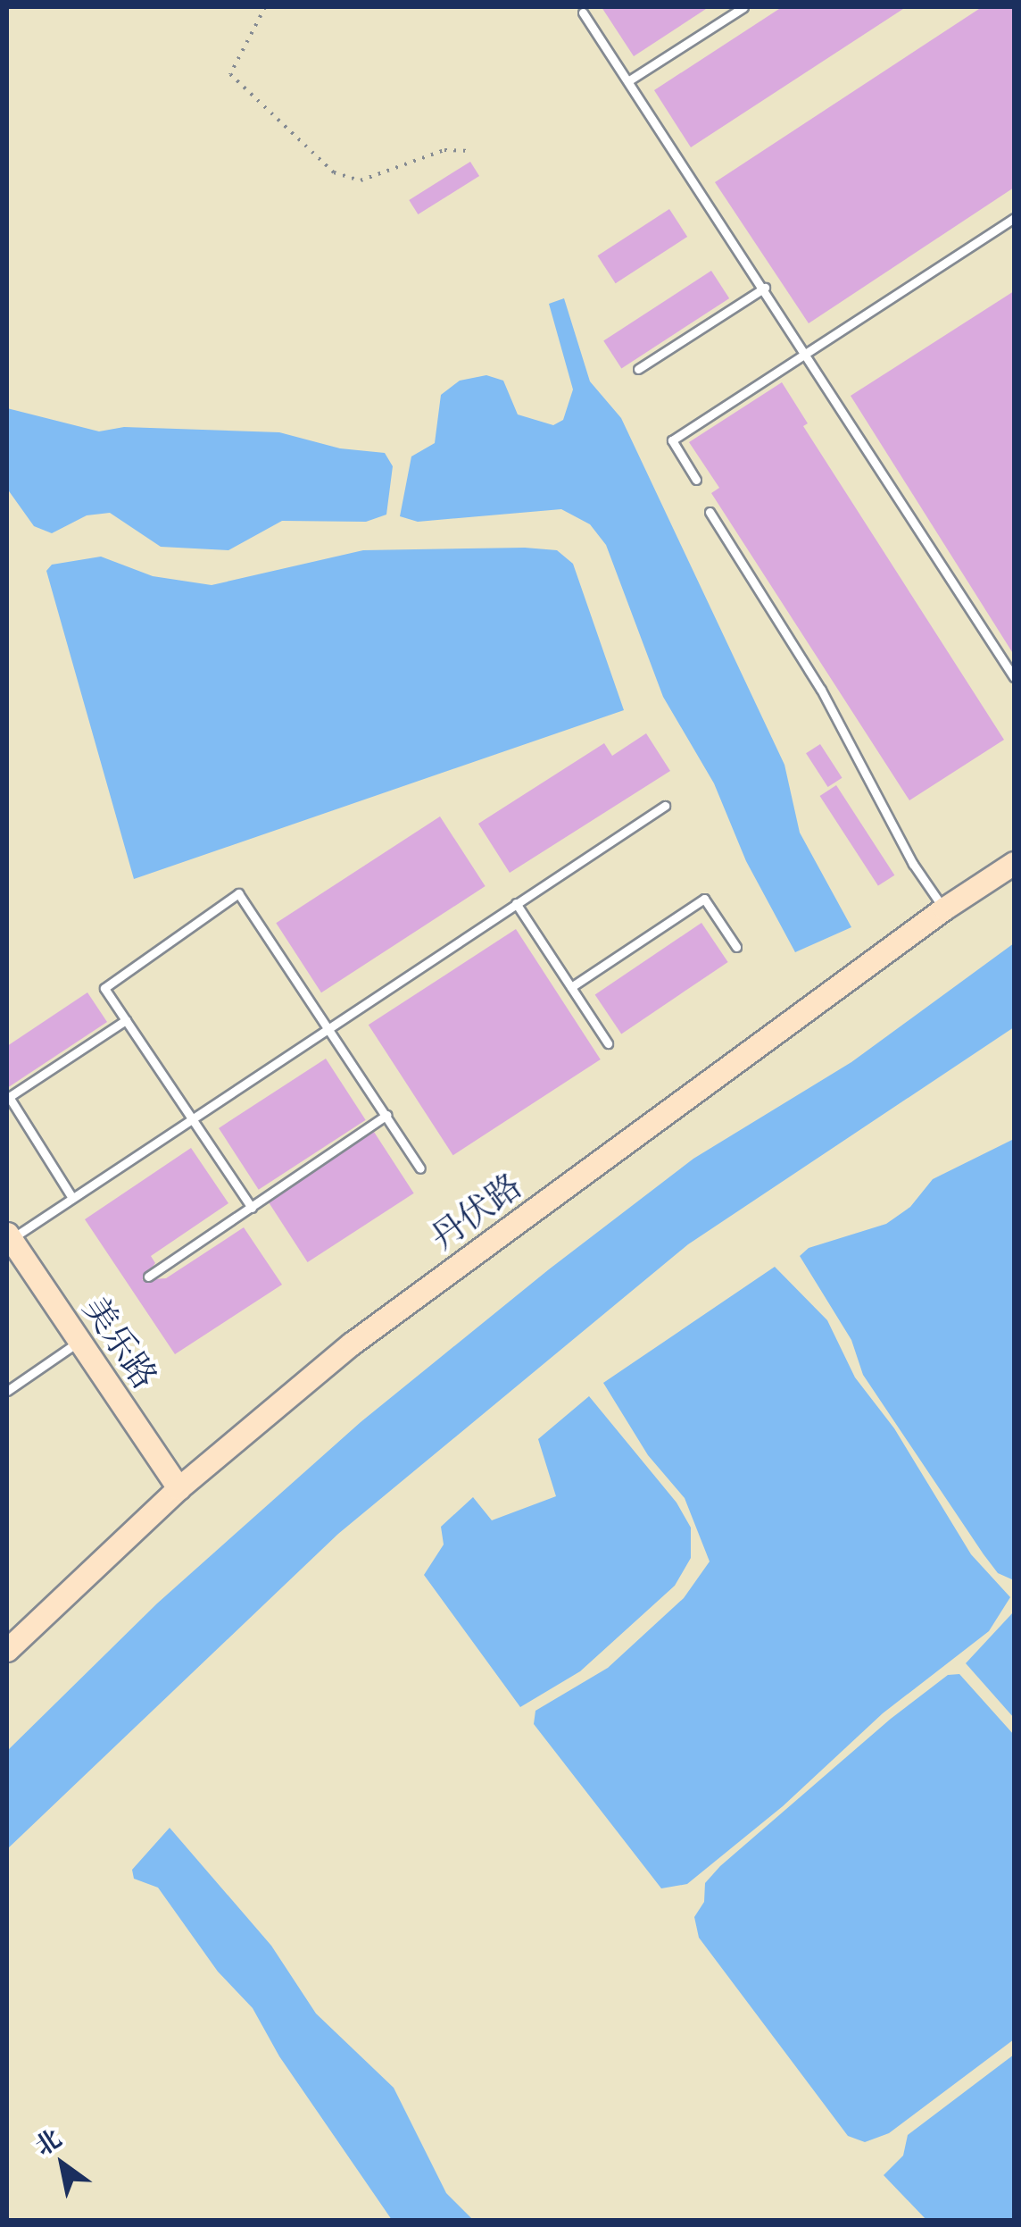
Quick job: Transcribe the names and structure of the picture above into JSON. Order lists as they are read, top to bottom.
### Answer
{
  "streets": {
    "main road": ["丹伏路", "美乐路"]
  },
  "crossings": [
    ["丹伏路", "美乐路"]
  ],
  "north": "top left"
}
